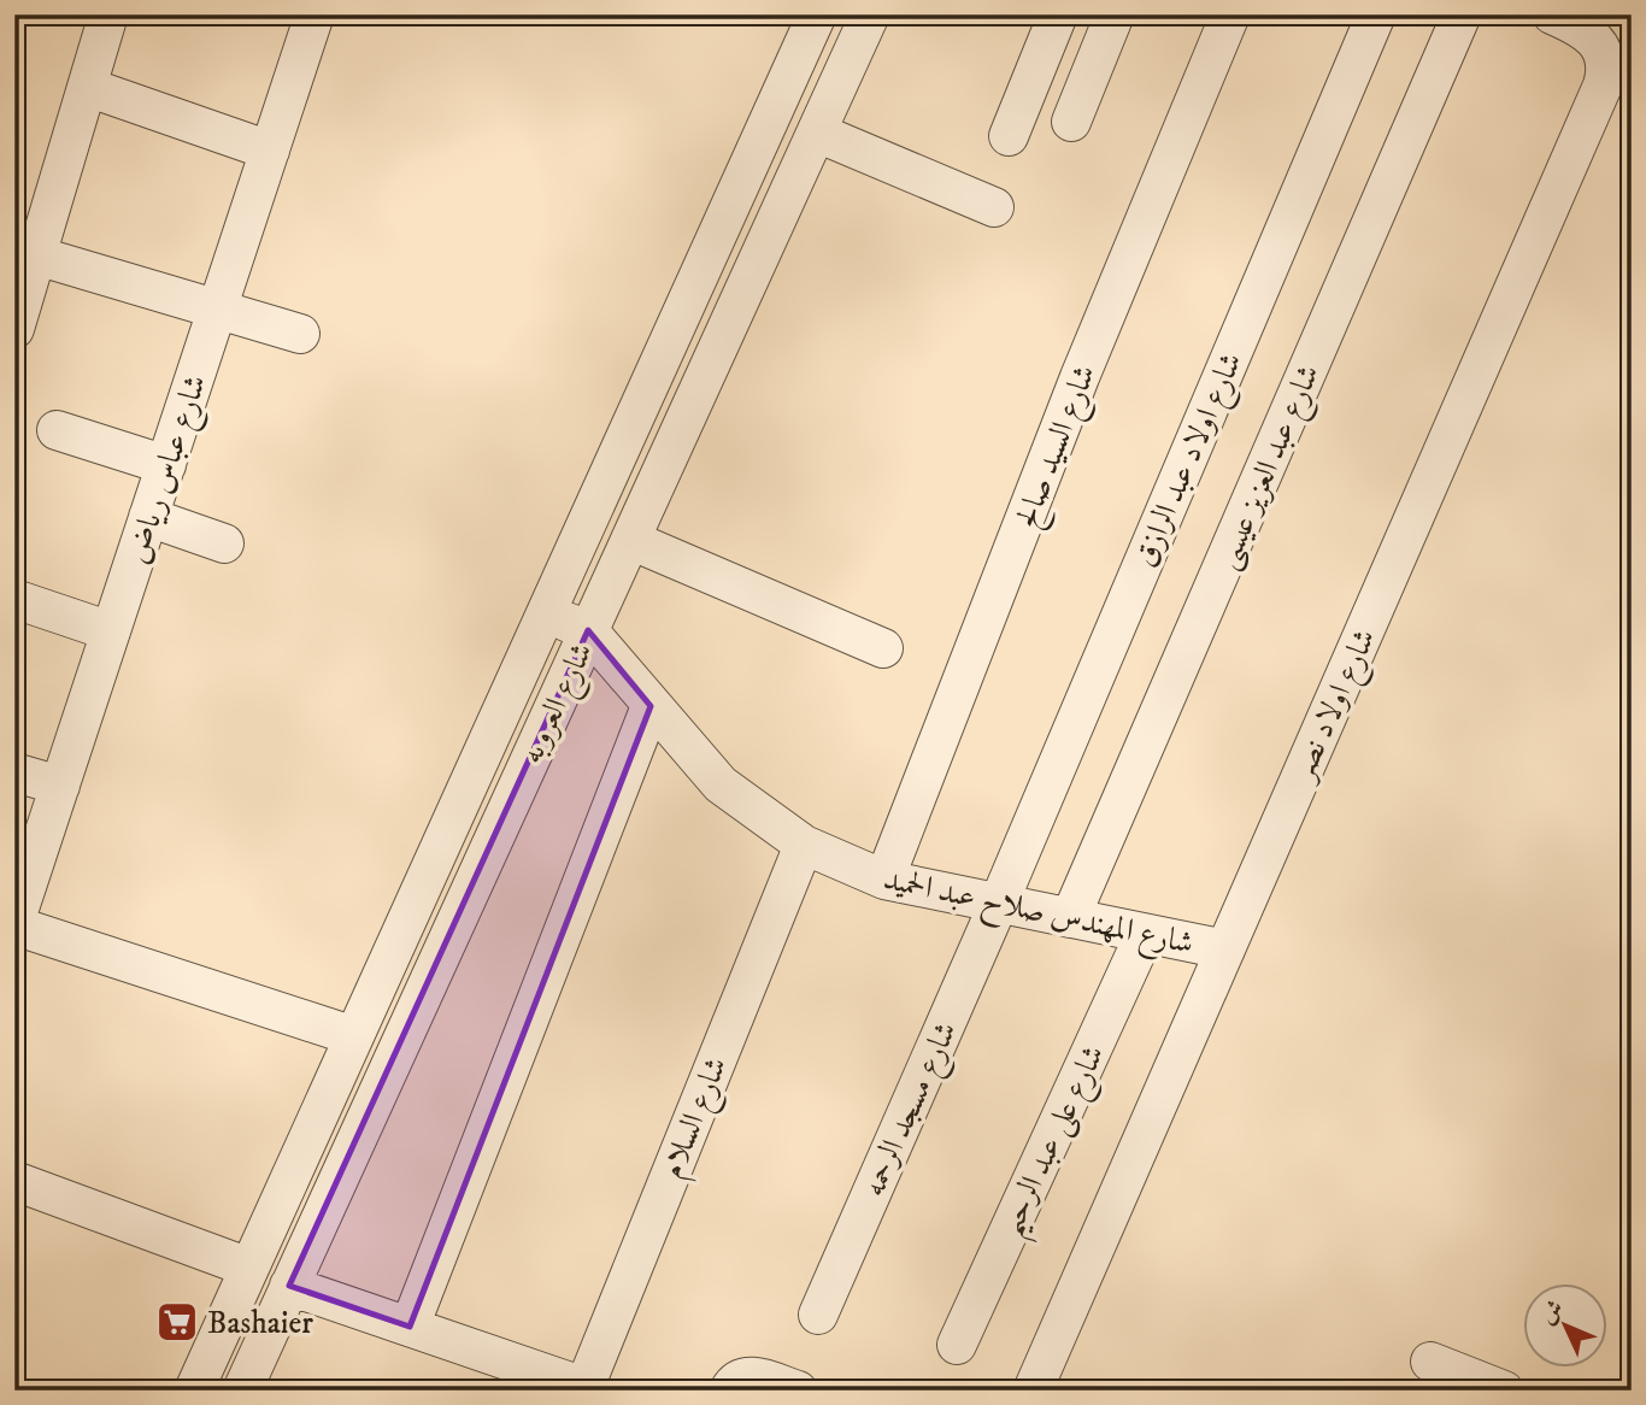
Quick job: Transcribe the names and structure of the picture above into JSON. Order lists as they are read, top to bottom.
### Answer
{
  "streets": {
    "street": [
      "شارع السيد صالح",
      "شارع اولاد عبد الرازق",
      "شارع عبد العزيز عيسى",
      "شارع عباس رياض",
      "شارع العروبه",
      "شارع اولاد نصر",
      "شارع المهندس صلاح عبد الحميد",
      "شارع مسجد الرحمه",
      "شارع السلام",
      "شارع على عبد الرحيم"
    ]
  },
  "crossings": [
    ["شارع السيد صالح", "شارع المهندس صلاح عبد الحميد"],
    ["شارع اولاد عبد الرازق", "شارع المهندس صلاح عبد الحميد"],
    ["شارع اولاد عبد الرازق", "شارع مسجد الرحمه"],
    ["شارع عبد العزيز عيسى", "شارع المهندس صلاح عبد الحميد"],
    ["شارع العروبه", "شارع المهندس صلاح عبد الحميد"],
    ["شارع اولاد نصر", "شارع المهندس صلاح عبد الحميد"],
    ["شارع المهندس صلاح عبد الحميد", "شارع مسجد الرحمه"],
    ["شارع المهندس صلاح عبد الحميد", "شارع السلام"],
    ["شارع المهندس صلاح عبد الحميد", "شارع على عبد الرحيم"]
  ],
  "places": {
    "supermarket": ["Bashaier"]
  },
  "north": "top left"
}
